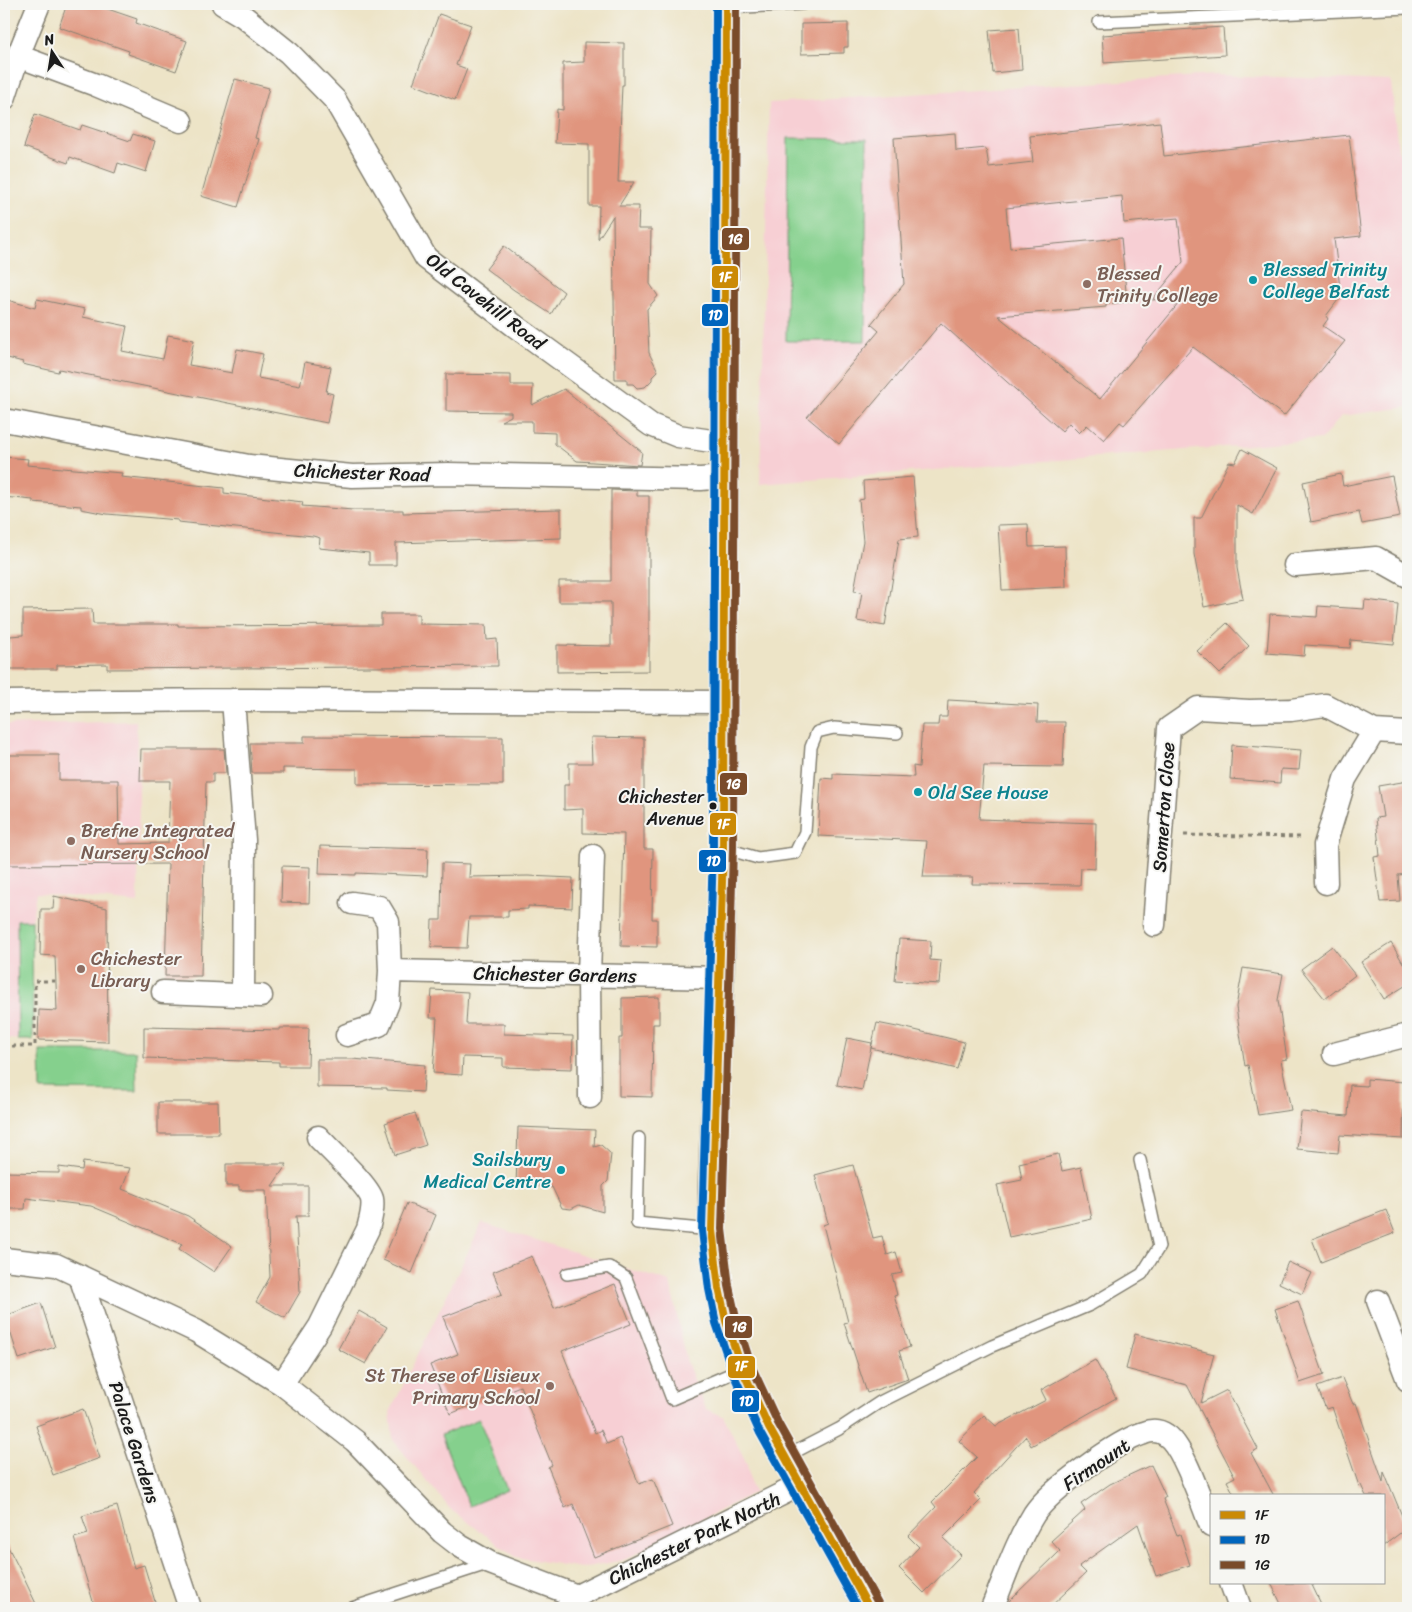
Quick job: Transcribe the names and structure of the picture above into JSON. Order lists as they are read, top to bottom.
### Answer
{
  "streets": {
    "street": [
      "Old Cavehill Road",
      "Chichester Road",
      "Somerton Close",
      "Chichester Gardens",
      "Palace Gardens",
      "Firmount",
      "Chichester Park North"
    ]
  },
  "crossings": [
    ["Palace Gardens", "Chichester Park North"]
  ],
  "places": [
    "Blessed Trinity College Belfast",
    "Blessed Trinity College",
    "Old See House",
    "Chichester Avenue",
    "Brefne Integrated Nursery School",
    "Chichester Library",
    "Sailsbury Medical Centre",
    "St Therese of Lisieux Primary School"
  ],
  "lines": ["transit line 1F", "transit line 1D", "transit line 1G"],
  "legend": ["1F", "1D", "1G"],
  "north": "top"
}
